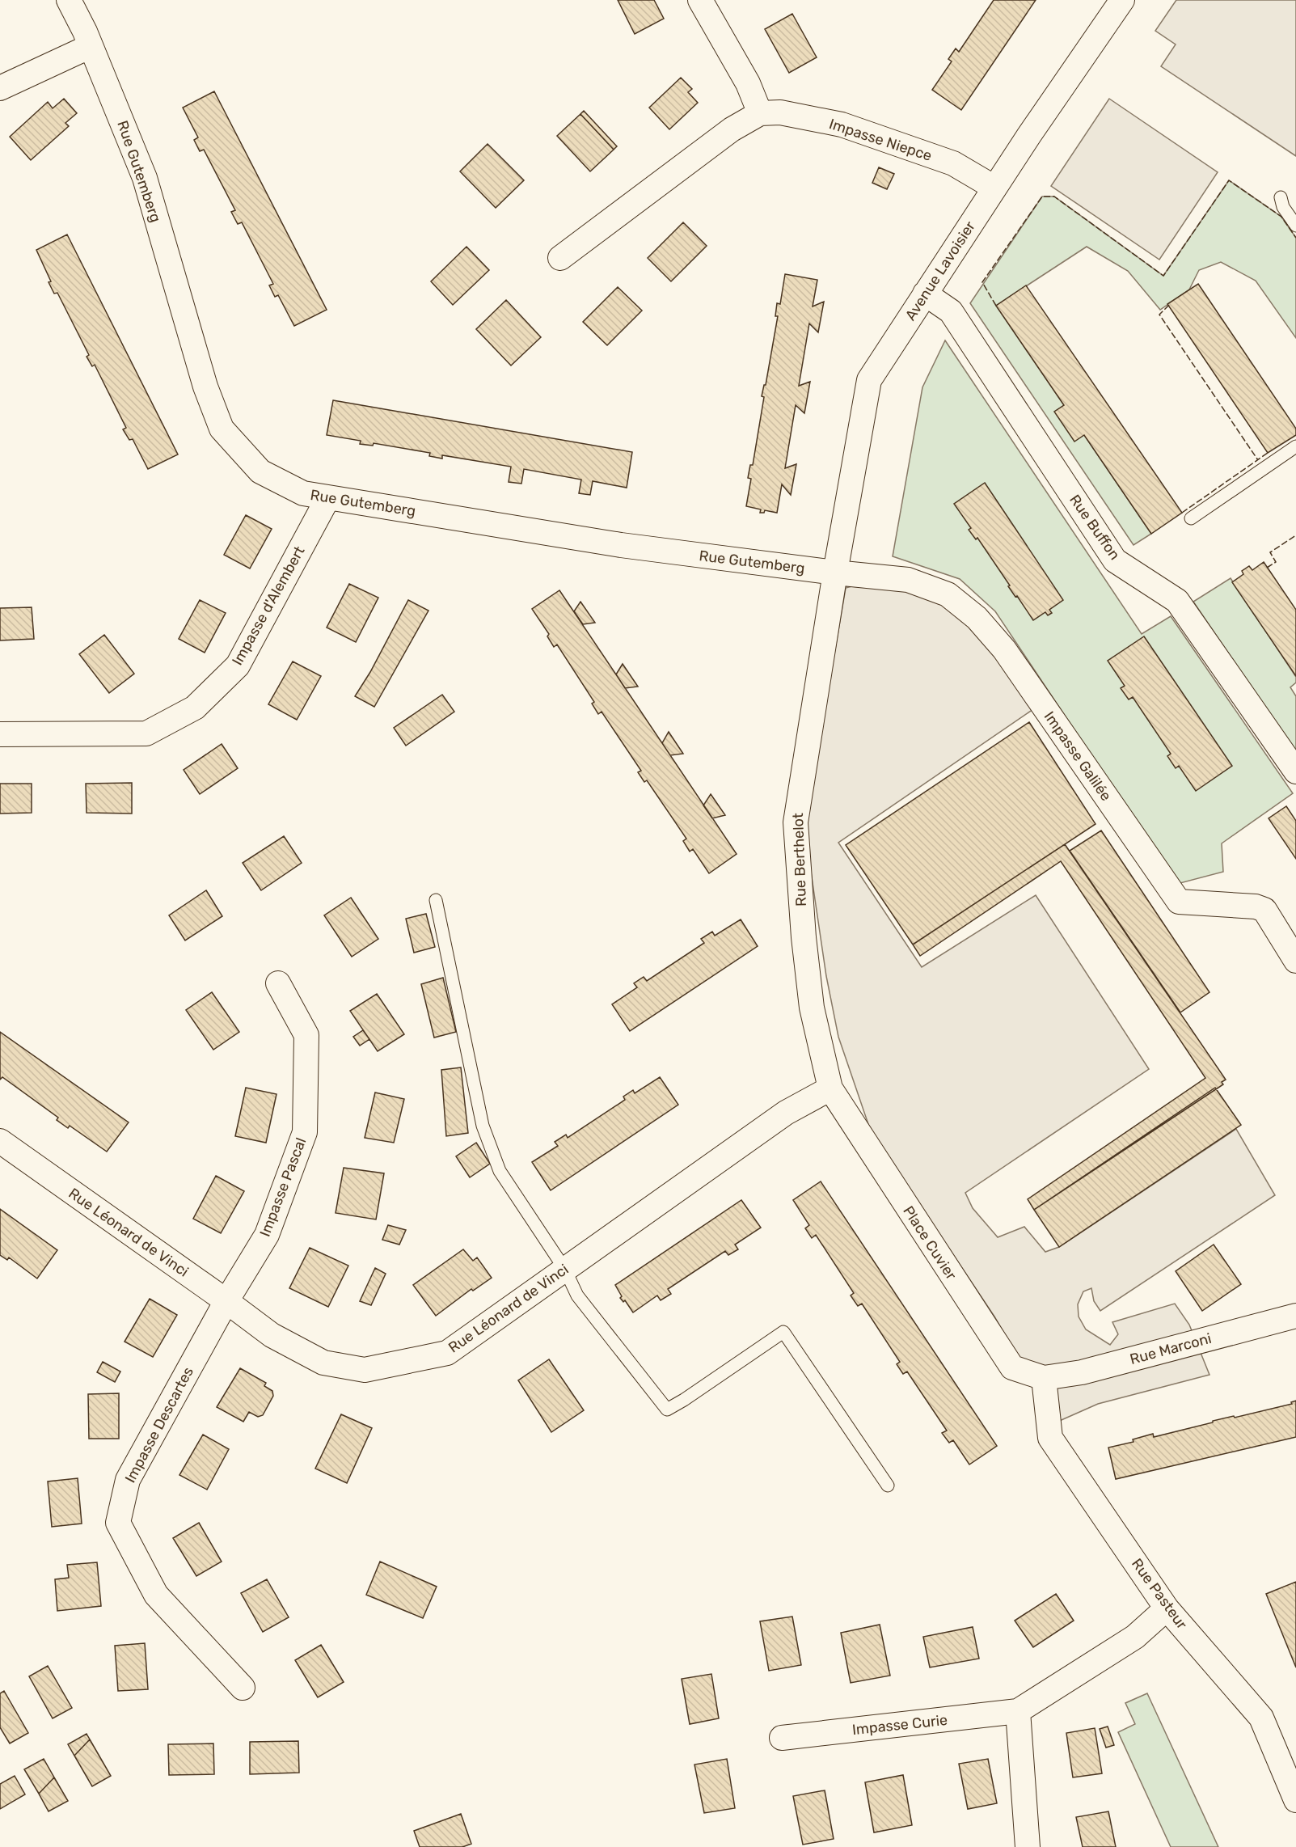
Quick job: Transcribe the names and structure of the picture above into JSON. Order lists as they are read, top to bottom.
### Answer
{
  "streets": {
    "street": [
      "Impasse Niepce",
      "Rue Gutemberg",
      "Avenue Lavoisier",
      "Rue Buffon",
      "Impasse d'Alembert",
      "Impasse Galilée",
      "Rue Berthelot",
      "Impasse Pascal",
      "Rue Léonard de Vinci",
      "Place Cuvier",
      "Rue Marconi",
      "Impasse Descartes",
      "Rue Pasteur",
      "Impasse Curie"
    ]
  },
  "crossings": [
    ["Impasse Niepce", "Avenue Lavoisier"],
    ["Rue Gutemberg", "Avenue Lavoisier"],
    ["Rue Gutemberg", "Impasse d'Alembert"],
    ["Rue Gutemberg", "Impasse Galilée"],
    ["Rue Gutemberg", "Rue Berthelot"],
    ["Avenue Lavoisier", "Rue Buffon"],
    ["Avenue Lavoisier", "Impasse Galilée"],
    ["Avenue Lavoisier", "Rue Berthelot"],
    ["Impasse Galilée", "Rue Berthelot"],
    ["Rue Berthelot", "Rue Léonard de Vinci"],
    ["Rue Berthelot", "Place Cuvier"],
    ["Impasse Pascal", "Rue Léonard de Vinci"],
    ["Impasse Pascal", "Impasse Descartes"],
    ["Rue Léonard de Vinci", "Place Cuvier"],
    ["Rue Léonard de Vinci", "Impasse Descartes"],
    ["Place Cuvier", "Rue Marconi"],
    ["Place Cuvier", "Rue Pasteur"],
    ["Rue Marconi", "Rue Pasteur"],
    ["Rue Pasteur", "Impasse Curie"]
  ]
}
